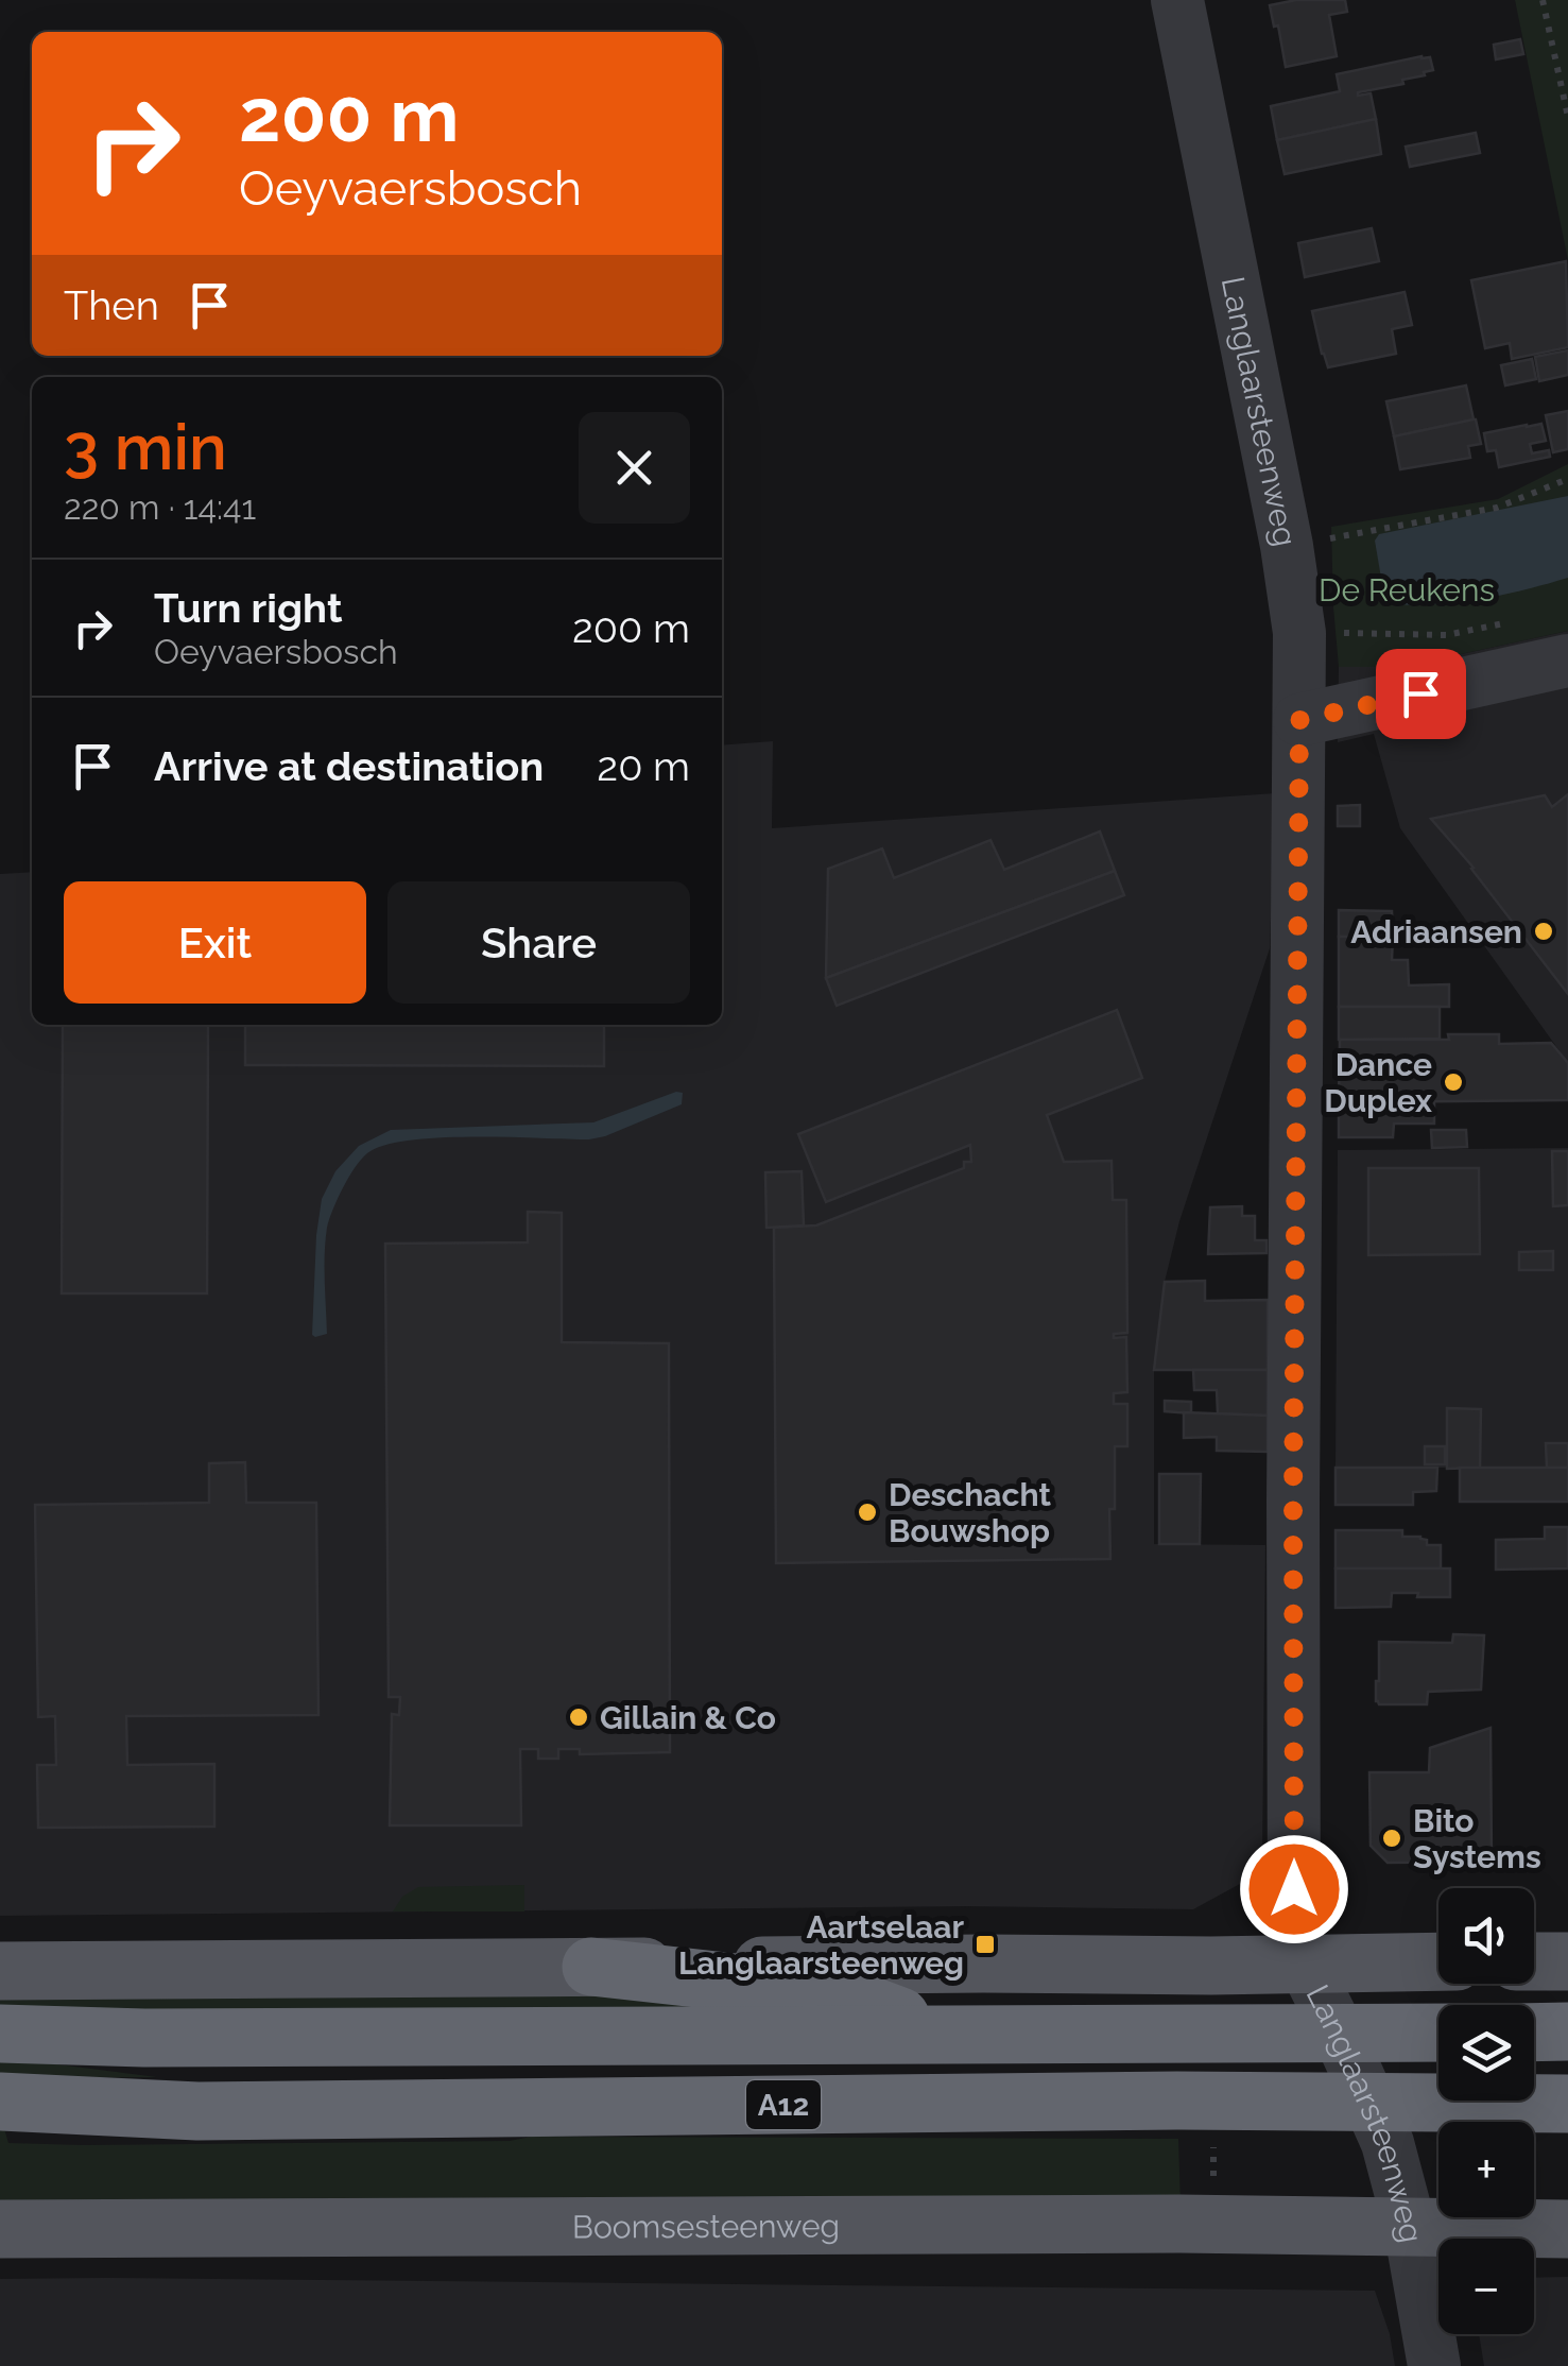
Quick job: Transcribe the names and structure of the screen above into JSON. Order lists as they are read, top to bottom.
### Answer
{
  "streets": {
    "highway": ["A12"],
    "main road": ["Boomsesteenweg"],
    "street": ["Langlaarsteenweg"]
  },
  "crossings": [
    ["Langlaarsteenweg", "A12"],
    ["Langlaarsteenweg", "Boomsesteenweg"]
  ],
  "parks": ["De Reukens"],
  "places": {
    "other": [
      "Adriaansen",
      "Dance Duplex",
      "Deschacht Bouwshop",
      "Gillain & Co",
      "Bito Systems"
    ],
    "transit": ["Aartselaar Langlaarsteenweg"]
  },
  "page": {
    "turn": ["200 m", "Oeyvaersbosch"],
    "then": "Then",
    "heading": ["3 min", "220 m · 14:41"],
    "list": [
      {
        "name": "Turn right",
        "note": "Oeyvaersbosch",
        "value": "200 m"
      },
      {
        "name": "Arrive at destination",
        "value": "20 m"
      }
    ],
    "buttons": ["Exit", "Share"],
    "map_buttons": ["+", "−"]
  }
}
